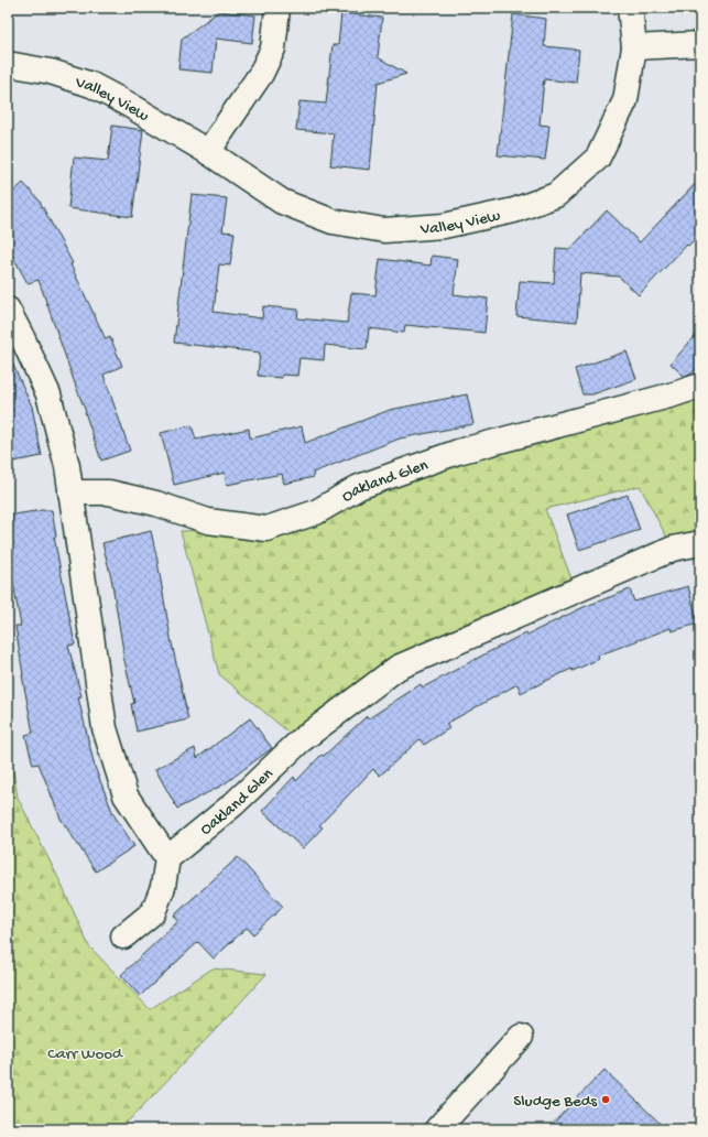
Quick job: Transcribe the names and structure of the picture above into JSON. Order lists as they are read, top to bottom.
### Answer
{
  "streets": {
    "street": ["Valley View", "Oakland Glen"]
  },
  "parks": ["Carr Wood"],
  "places": ["Sludge Beds"]
}
